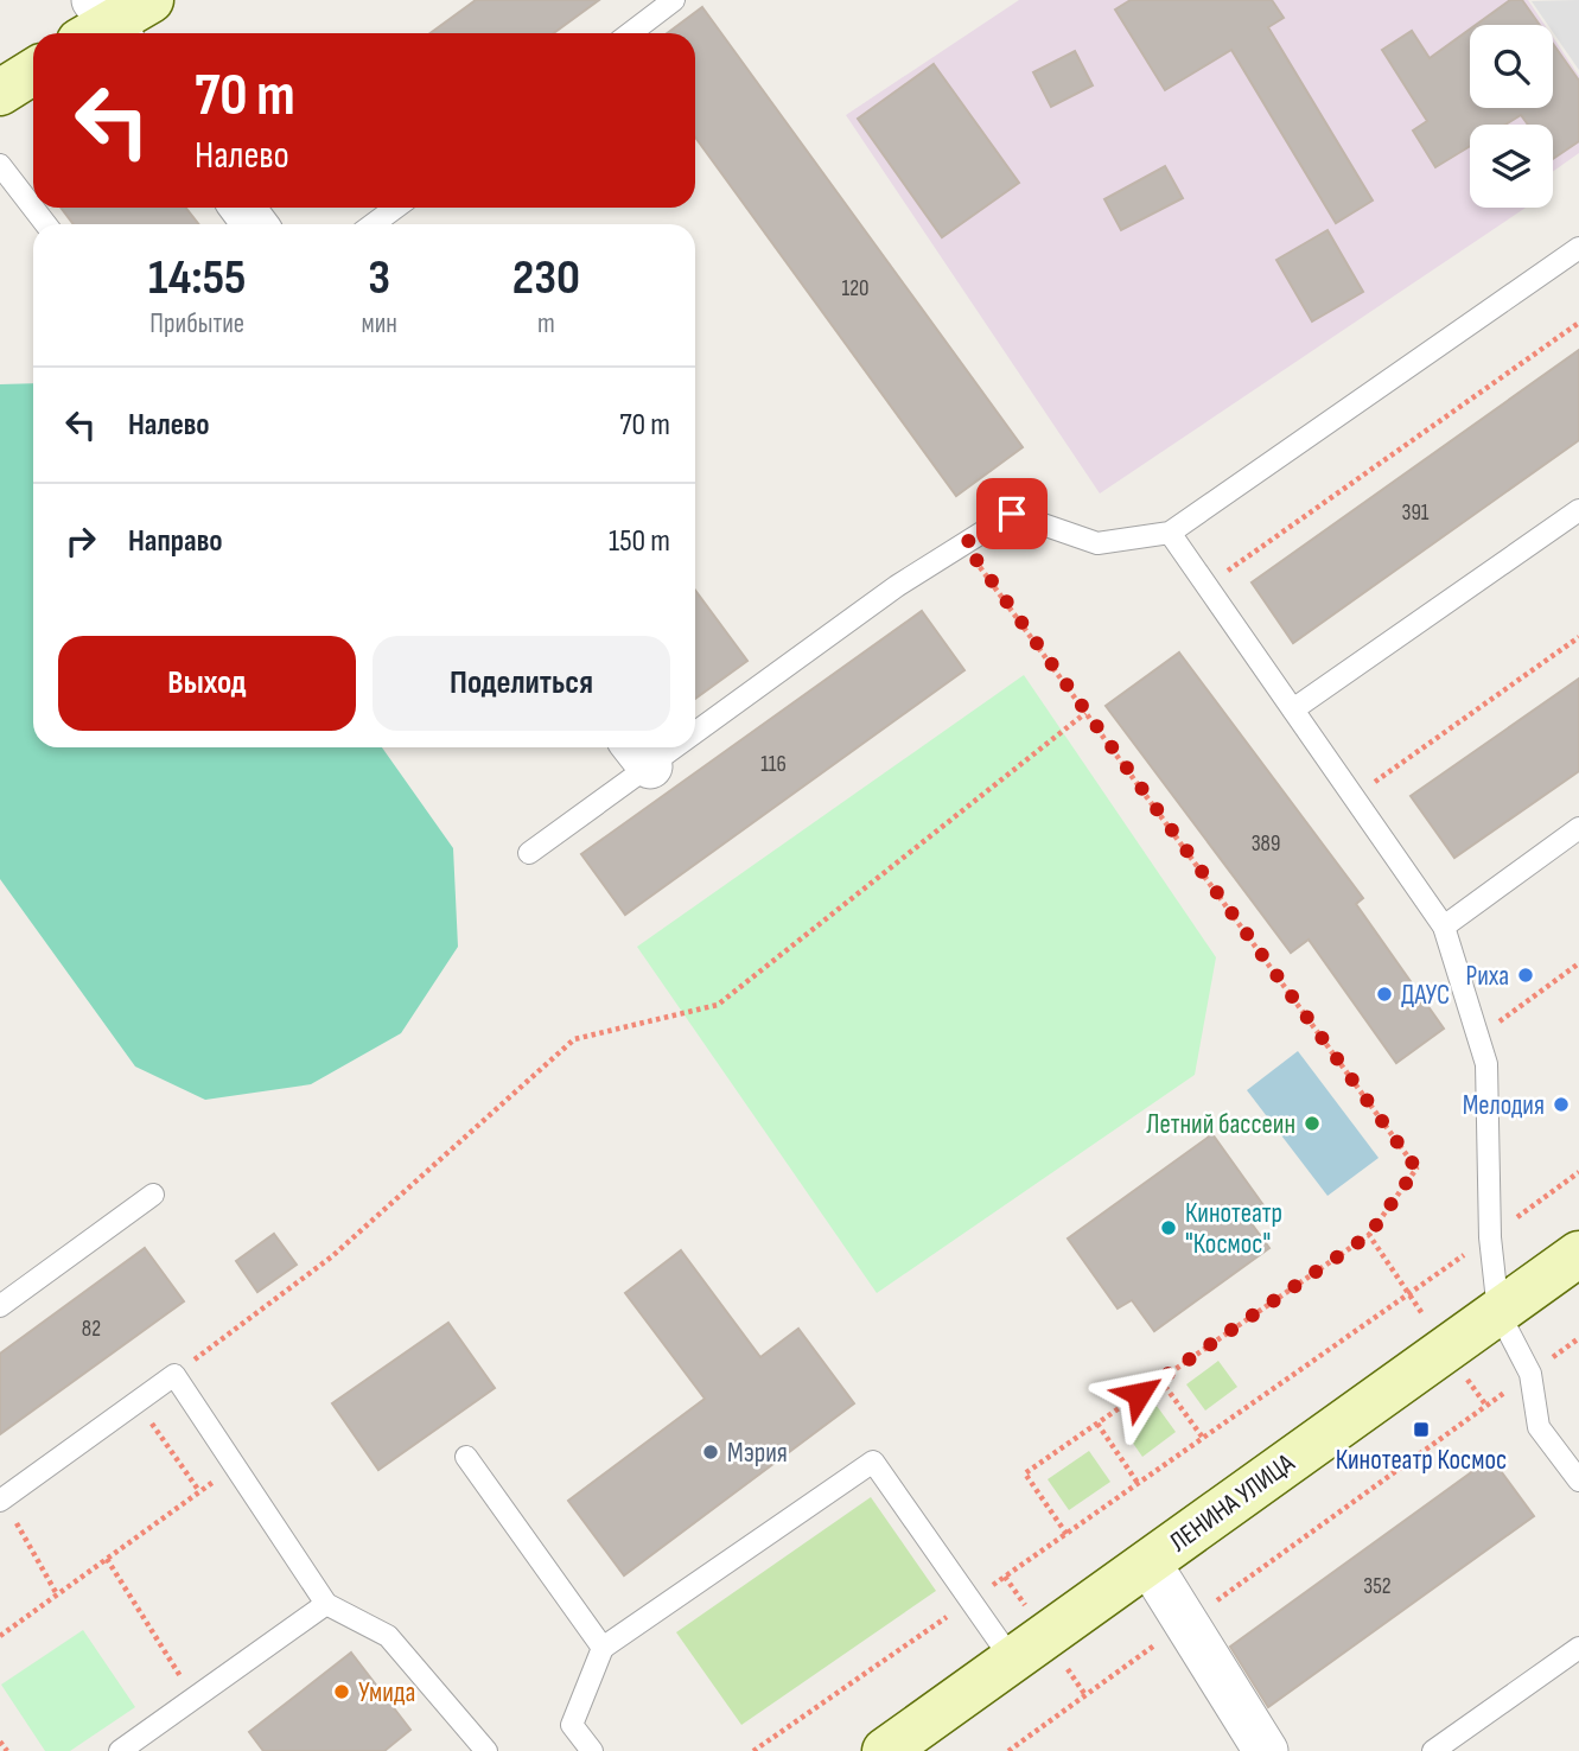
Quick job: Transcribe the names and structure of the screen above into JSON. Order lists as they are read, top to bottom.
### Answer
{
  "streets": {
    "main road": ["ЛЕНИНА УЛИЦА"]
  },
  "places": {
    "other": [
      "Риха",
      "ДАУС",
      "Мелодия",
      "Летний бассеин",
      "Кинотеатр \"Космос\"",
      "Мэрия",
      "Умида"
    ],
    "transit": ["Кинотеатр Космос"]
  },
  "house_numbers": [
    "120",
    "391",
    "116",
    "389",
    "82",
    "352"
  ],
  "page": {
    "turn": ["70 m", "Налево"],
    "eta": [
      "14:55",
      "Прибытие",
      "3",
      "мин",
      "230",
      "m"
    ],
    "list": [
      {
        "name": "Налево",
        "value": "70 m"
      },
      {
        "name": "Направо",
        "value": "150 m"
      }
    ],
    "buttons": ["Выход", "Поделиться"]
  }
}
